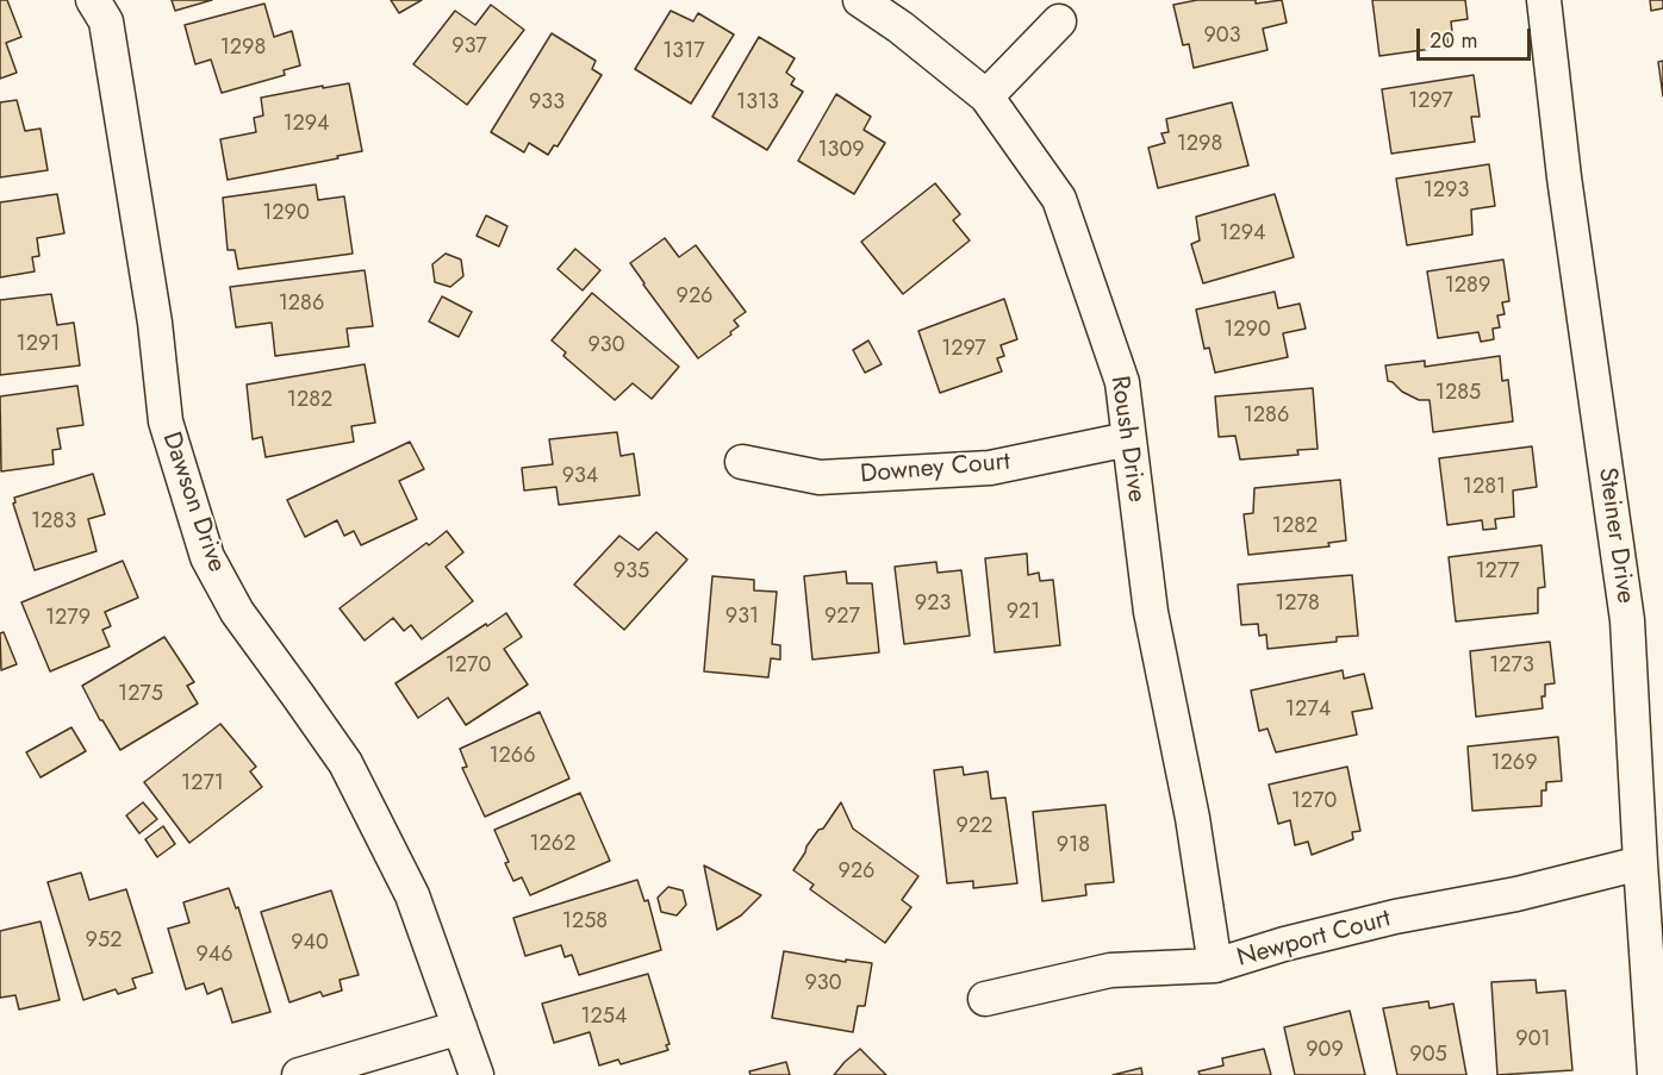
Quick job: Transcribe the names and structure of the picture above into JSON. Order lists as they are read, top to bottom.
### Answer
{
  "streets": {
    "street": [
      "Roush Drive",
      "Downey Court",
      "Dawson Drive",
      "Steiner Drive",
      "Newport Court"
    ]
  },
  "crossings": [
    ["Roush Drive", "Downey Court"],
    ["Roush Drive", "Newport Court"],
    ["Steiner Drive", "Newport Court"]
  ],
  "house_numbers": [
    "903",
    "937",
    "1298",
    "1317",
    "1297",
    "933",
    "1313",
    "1294",
    "1298",
    "1309",
    "1293",
    "1290",
    "1294",
    "1289",
    "926",
    "1286",
    "1290",
    "1291",
    "930",
    "1297",
    "1285",
    "1282",
    "1286",
    "934",
    "1281",
    "1283",
    "1282",
    "935",
    "1277",
    "923",
    "1278",
    "921",
    "931",
    "927",
    "1279",
    "1270",
    "1273",
    "1275",
    "1274",
    "1266",
    "1269",
    "1271",
    "1270",
    "922",
    "1262",
    "918",
    "926",
    "1258",
    "952",
    "940",
    "946",
    "930",
    "1254",
    "901",
    "909",
    "905"
  ],
  "scale_bar": "20 m"
}
